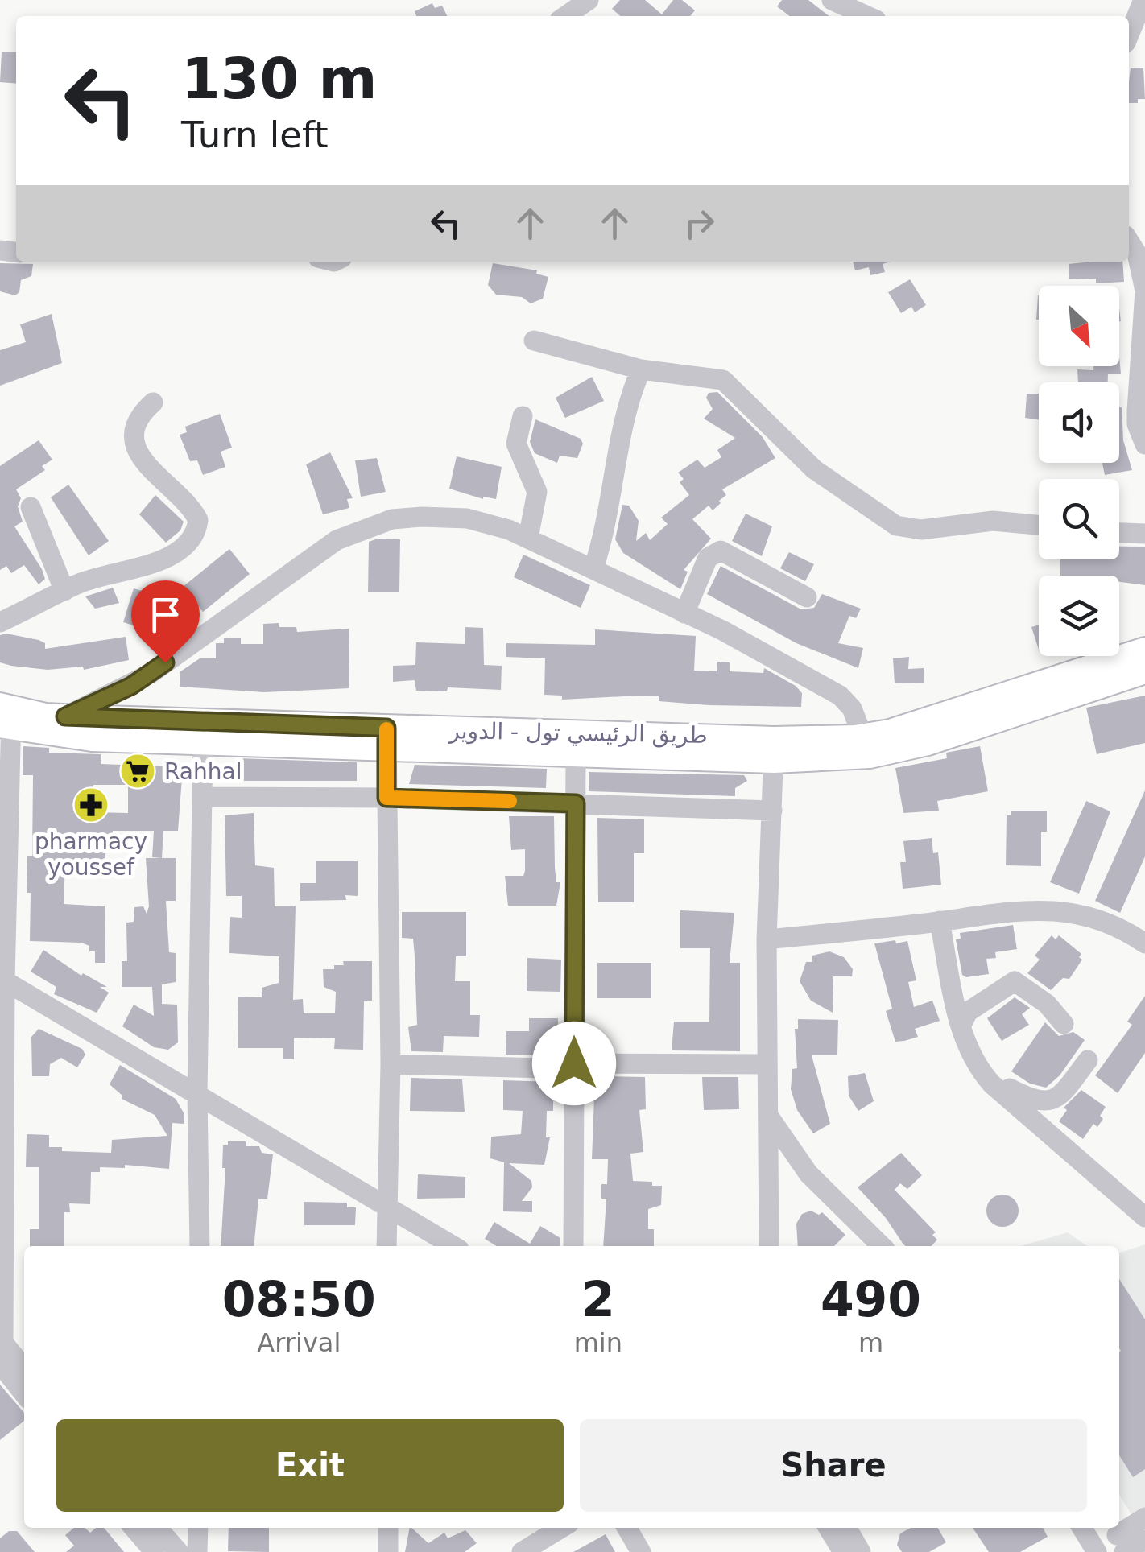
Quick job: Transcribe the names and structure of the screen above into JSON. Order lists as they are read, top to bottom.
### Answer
{
  "streets": {
    "main road": ["طريق الرئيسي تول - الدوير"]
  },
  "places": {
    "supermarket": ["Rahhal"],
    "pharmacy": ["pharmacy youssef"]
  },
  "north": "bottom right",
  "page": {
    "turn": ["130 m", "Turn left"],
    "eta": [
      "08:50",
      "Arrival",
      "2",
      "min",
      "490",
      "m"
    ],
    "buttons": ["Exit", "Share"]
  }
}
